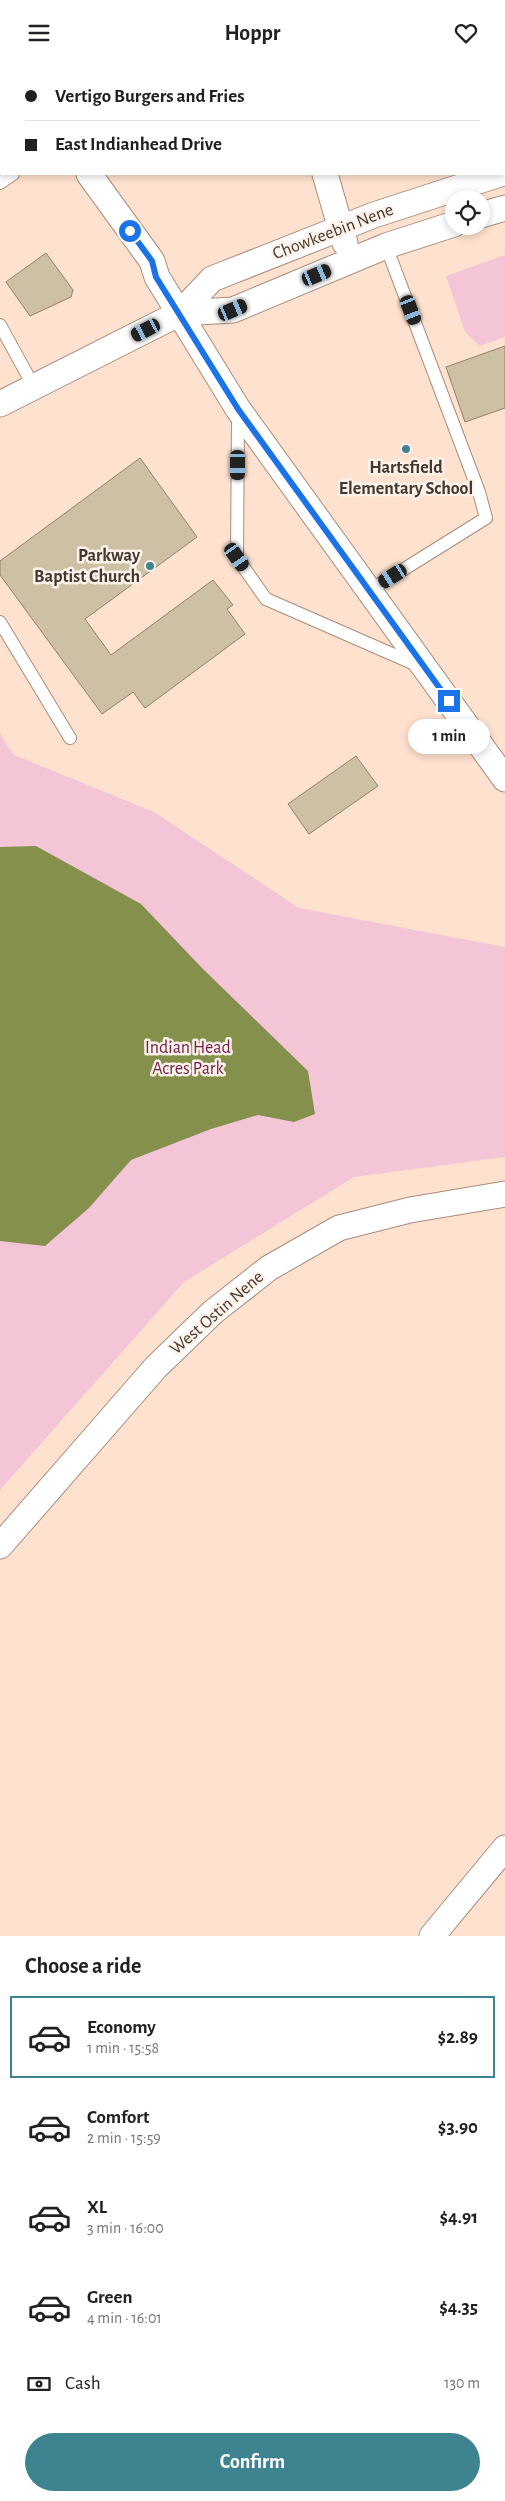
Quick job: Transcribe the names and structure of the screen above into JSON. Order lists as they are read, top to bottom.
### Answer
{
  "streets": {
    "street": ["Chowkeebin Nene", "West Ostin Nene"]
  },
  "parks": ["Indian Head Acres Park"],
  "places": ["Hartsfield Elementary School", "Parkway Baptist Church"],
  "page": {
    "header": "Hoppr",
    "banner": ["Vertigo Burgers and Fries", "East Indianhead Drive"],
    "bubble": "1 min",
    "heading": "Choose a ride",
    "list": [
      {
        "name": "Economy",
        "note": "1 min · 15:58",
        "value": "$2.89"
      },
      {
        "name": "Comfort",
        "note": "2 min · 15:59",
        "value": "$3.90"
      },
      {
        "name": "XL",
        "note": "3 min · 16:00",
        "value": "$4.91"
      },
      {
        "name": "Green",
        "note": "4 min · 16:01",
        "value": "$4.35"
      }
    ],
    "pay": ["Cash", "130 m"],
    "buttons": "Confirm"
  }
}
